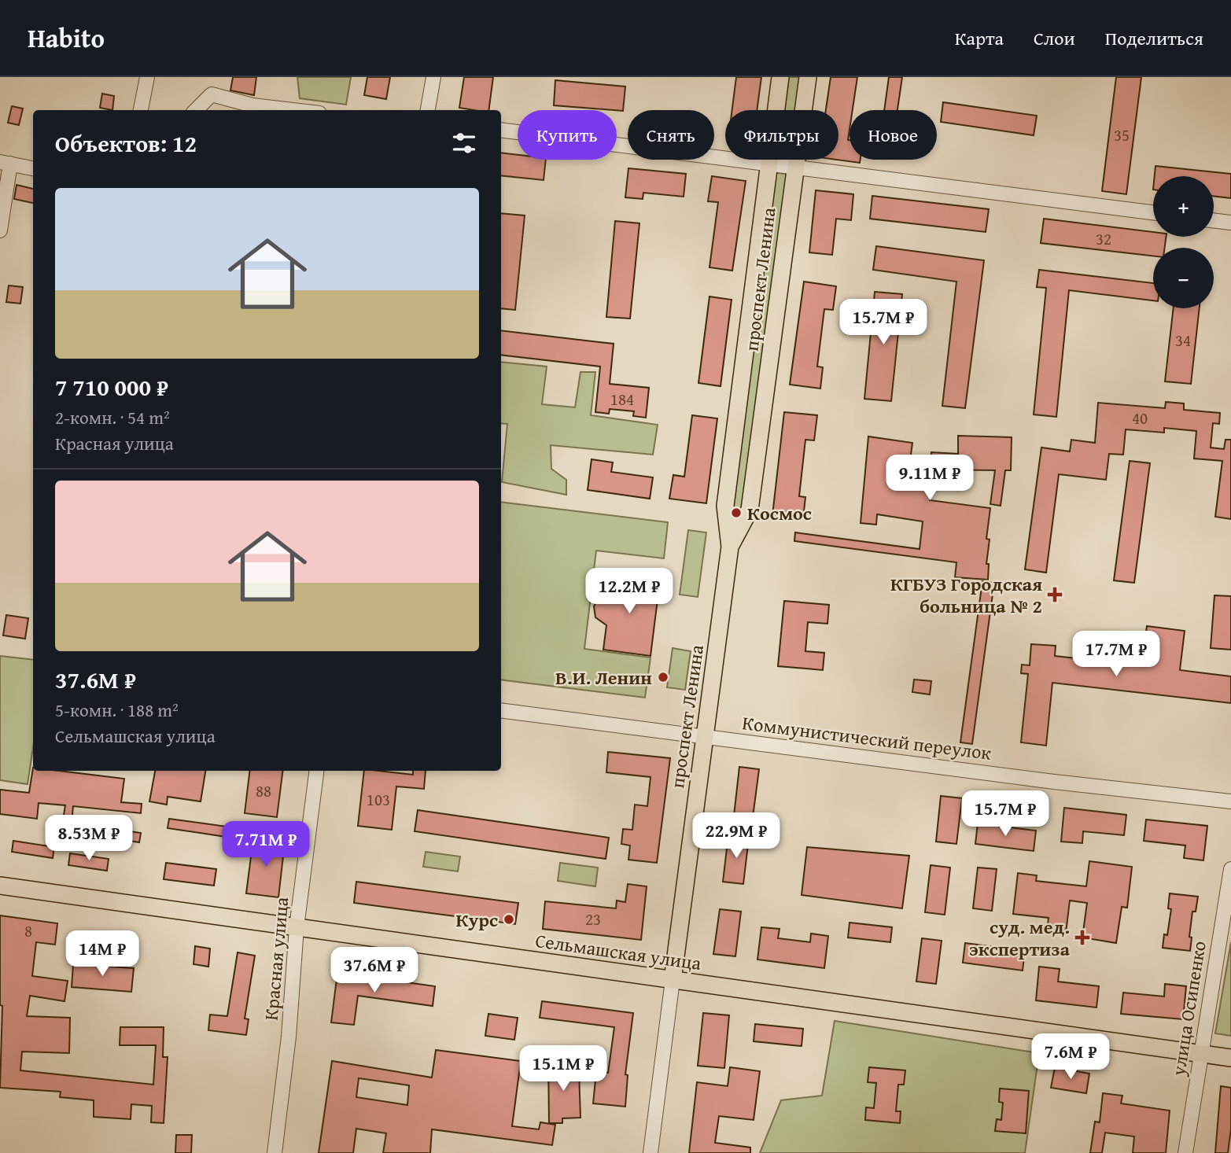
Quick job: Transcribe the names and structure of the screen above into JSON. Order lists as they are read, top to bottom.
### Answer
{
  "streets": {
    "main road": ["проспект Ленина", "Сельмашская улица"],
    "street": ["Коммунистический переулок", "Красная улица", "улица Осипенко"]
  },
  "crossings": [
    ["проспект Ленина", "Коммунистический переулок"],
    ["проспект Ленина", "Сельмашская улица"],
    ["Сельмашская улица", "Красная улица"],
    ["Сельмашская улица", "улица Осипенко"]
  ],
  "places": {
    "other": ["Космос", "В.И. Ленин", "Курс"],
    "health": ["КГБУЗ Городская больница № 2", "суд. мед. экспертиза"]
  },
  "house_numbers": [
    "35",
    "32",
    "34",
    "184",
    "40",
    "88",
    "103",
    "23",
    "8"
  ],
  "page": {
    "header": "Habito",
    "nav": ["Карта", "Слои", "Поделиться"],
    "chip": [
      "Купить",
      "Снять",
      "Фильтры",
      "Новое"
    ],
    "heading": "Объектов: 12",
    "map_buttons": ["+", "−"],
    "list": [
      {
        "name": "7 710 000 ₽",
        "note": "2-комн. · 54 m² · Красная улица"
      },
      {
        "name": "37.6M ₽",
        "note": "5-комн. · 188 m² · Сельмашская улица"
      }
    ],
    "price": [
      "15.7M ₽",
      "9.11M ₽",
      "12.2M ₽",
      "17.7M ₽",
      "15.7M ₽",
      "22.9M ₽",
      "8.53M ₽",
      "7.71M ₽",
      "14M ₽",
      "37.6M ₽",
      "7.6M ₽",
      "15.1M ₽"
    ]
  }
}
